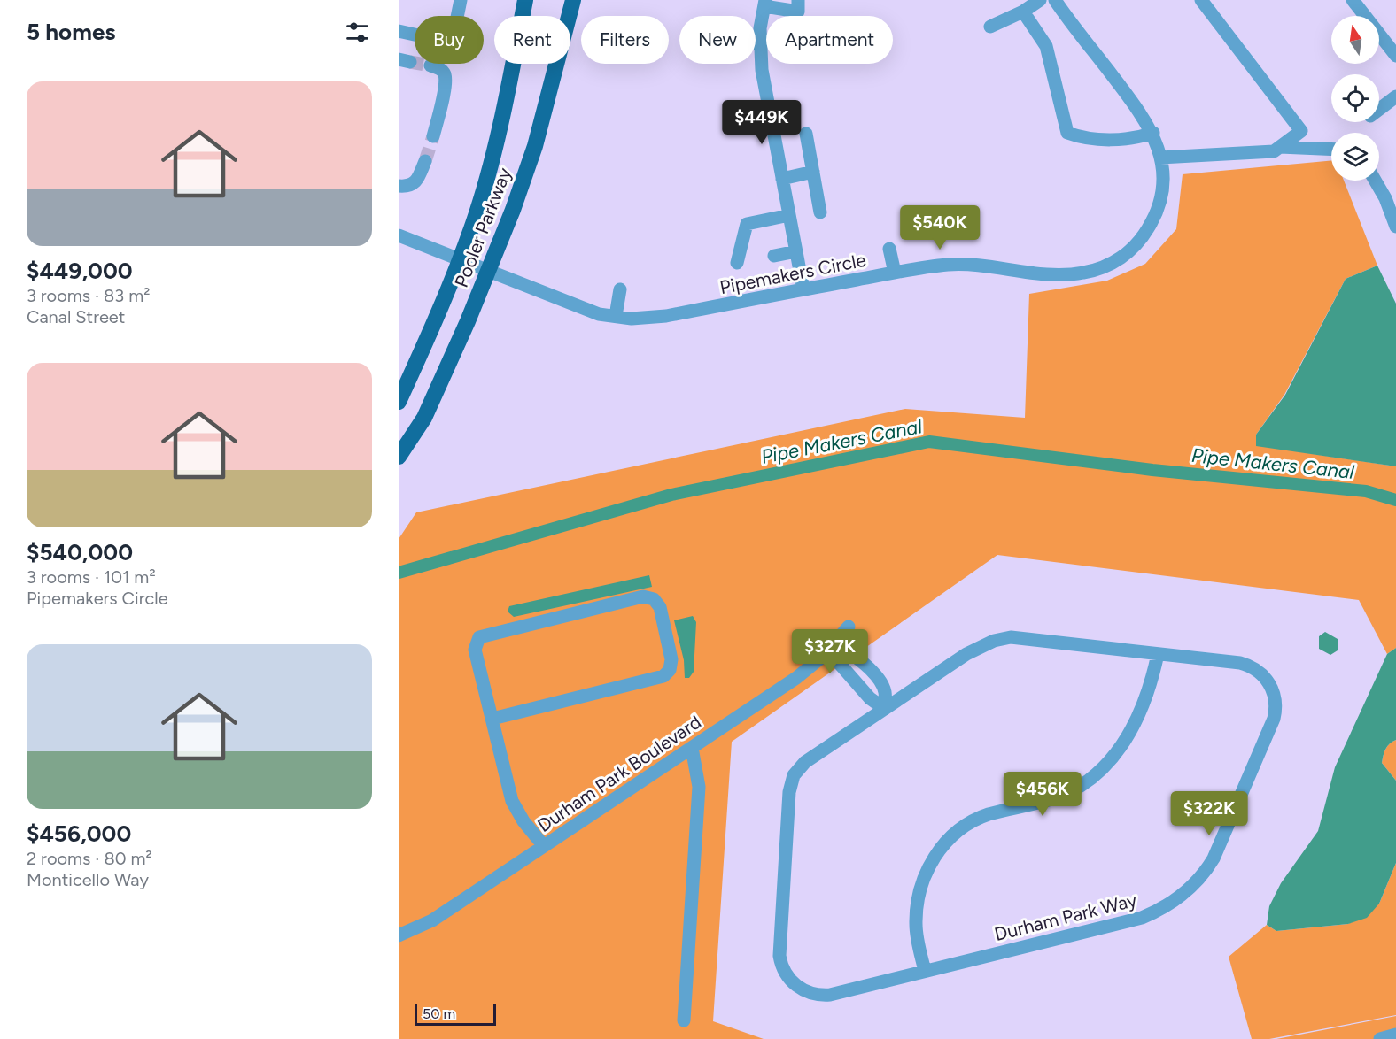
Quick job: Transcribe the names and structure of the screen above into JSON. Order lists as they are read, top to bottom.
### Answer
{
  "streets": {
    "main road": ["Pooler Parkway"],
    "street": ["Pipemakers Circle", "Durham Park Boulevard", "Durham Park Way"]
  },
  "crossings": [
    ["Pooler Parkway", "Pipemakers Circle"]
  ],
  "water": ["Pipe Makers Canal"],
  "scale_bar": "50 m",
  "north": "top",
  "page": {
    "heading": "5 homes",
    "chip": [
      "Buy",
      "Rent",
      "Filters",
      "New",
      "Apartment"
    ],
    "list": [
      {
        "name": "$449,000",
        "note": "3 rooms · 83 m² · Canal Street"
      },
      {
        "name": "$540,000",
        "note": "3 rooms · 101 m² · Pipemakers Circle"
      },
      {
        "name": "$456,000",
        "note": "2 rooms · 80 m² · Monticello Way"
      }
    ],
    "price": [
      "$449K",
      "$540K",
      "$327K",
      "$456K",
      "$322K"
    ],
    "scale": "50 m"
  }
}
